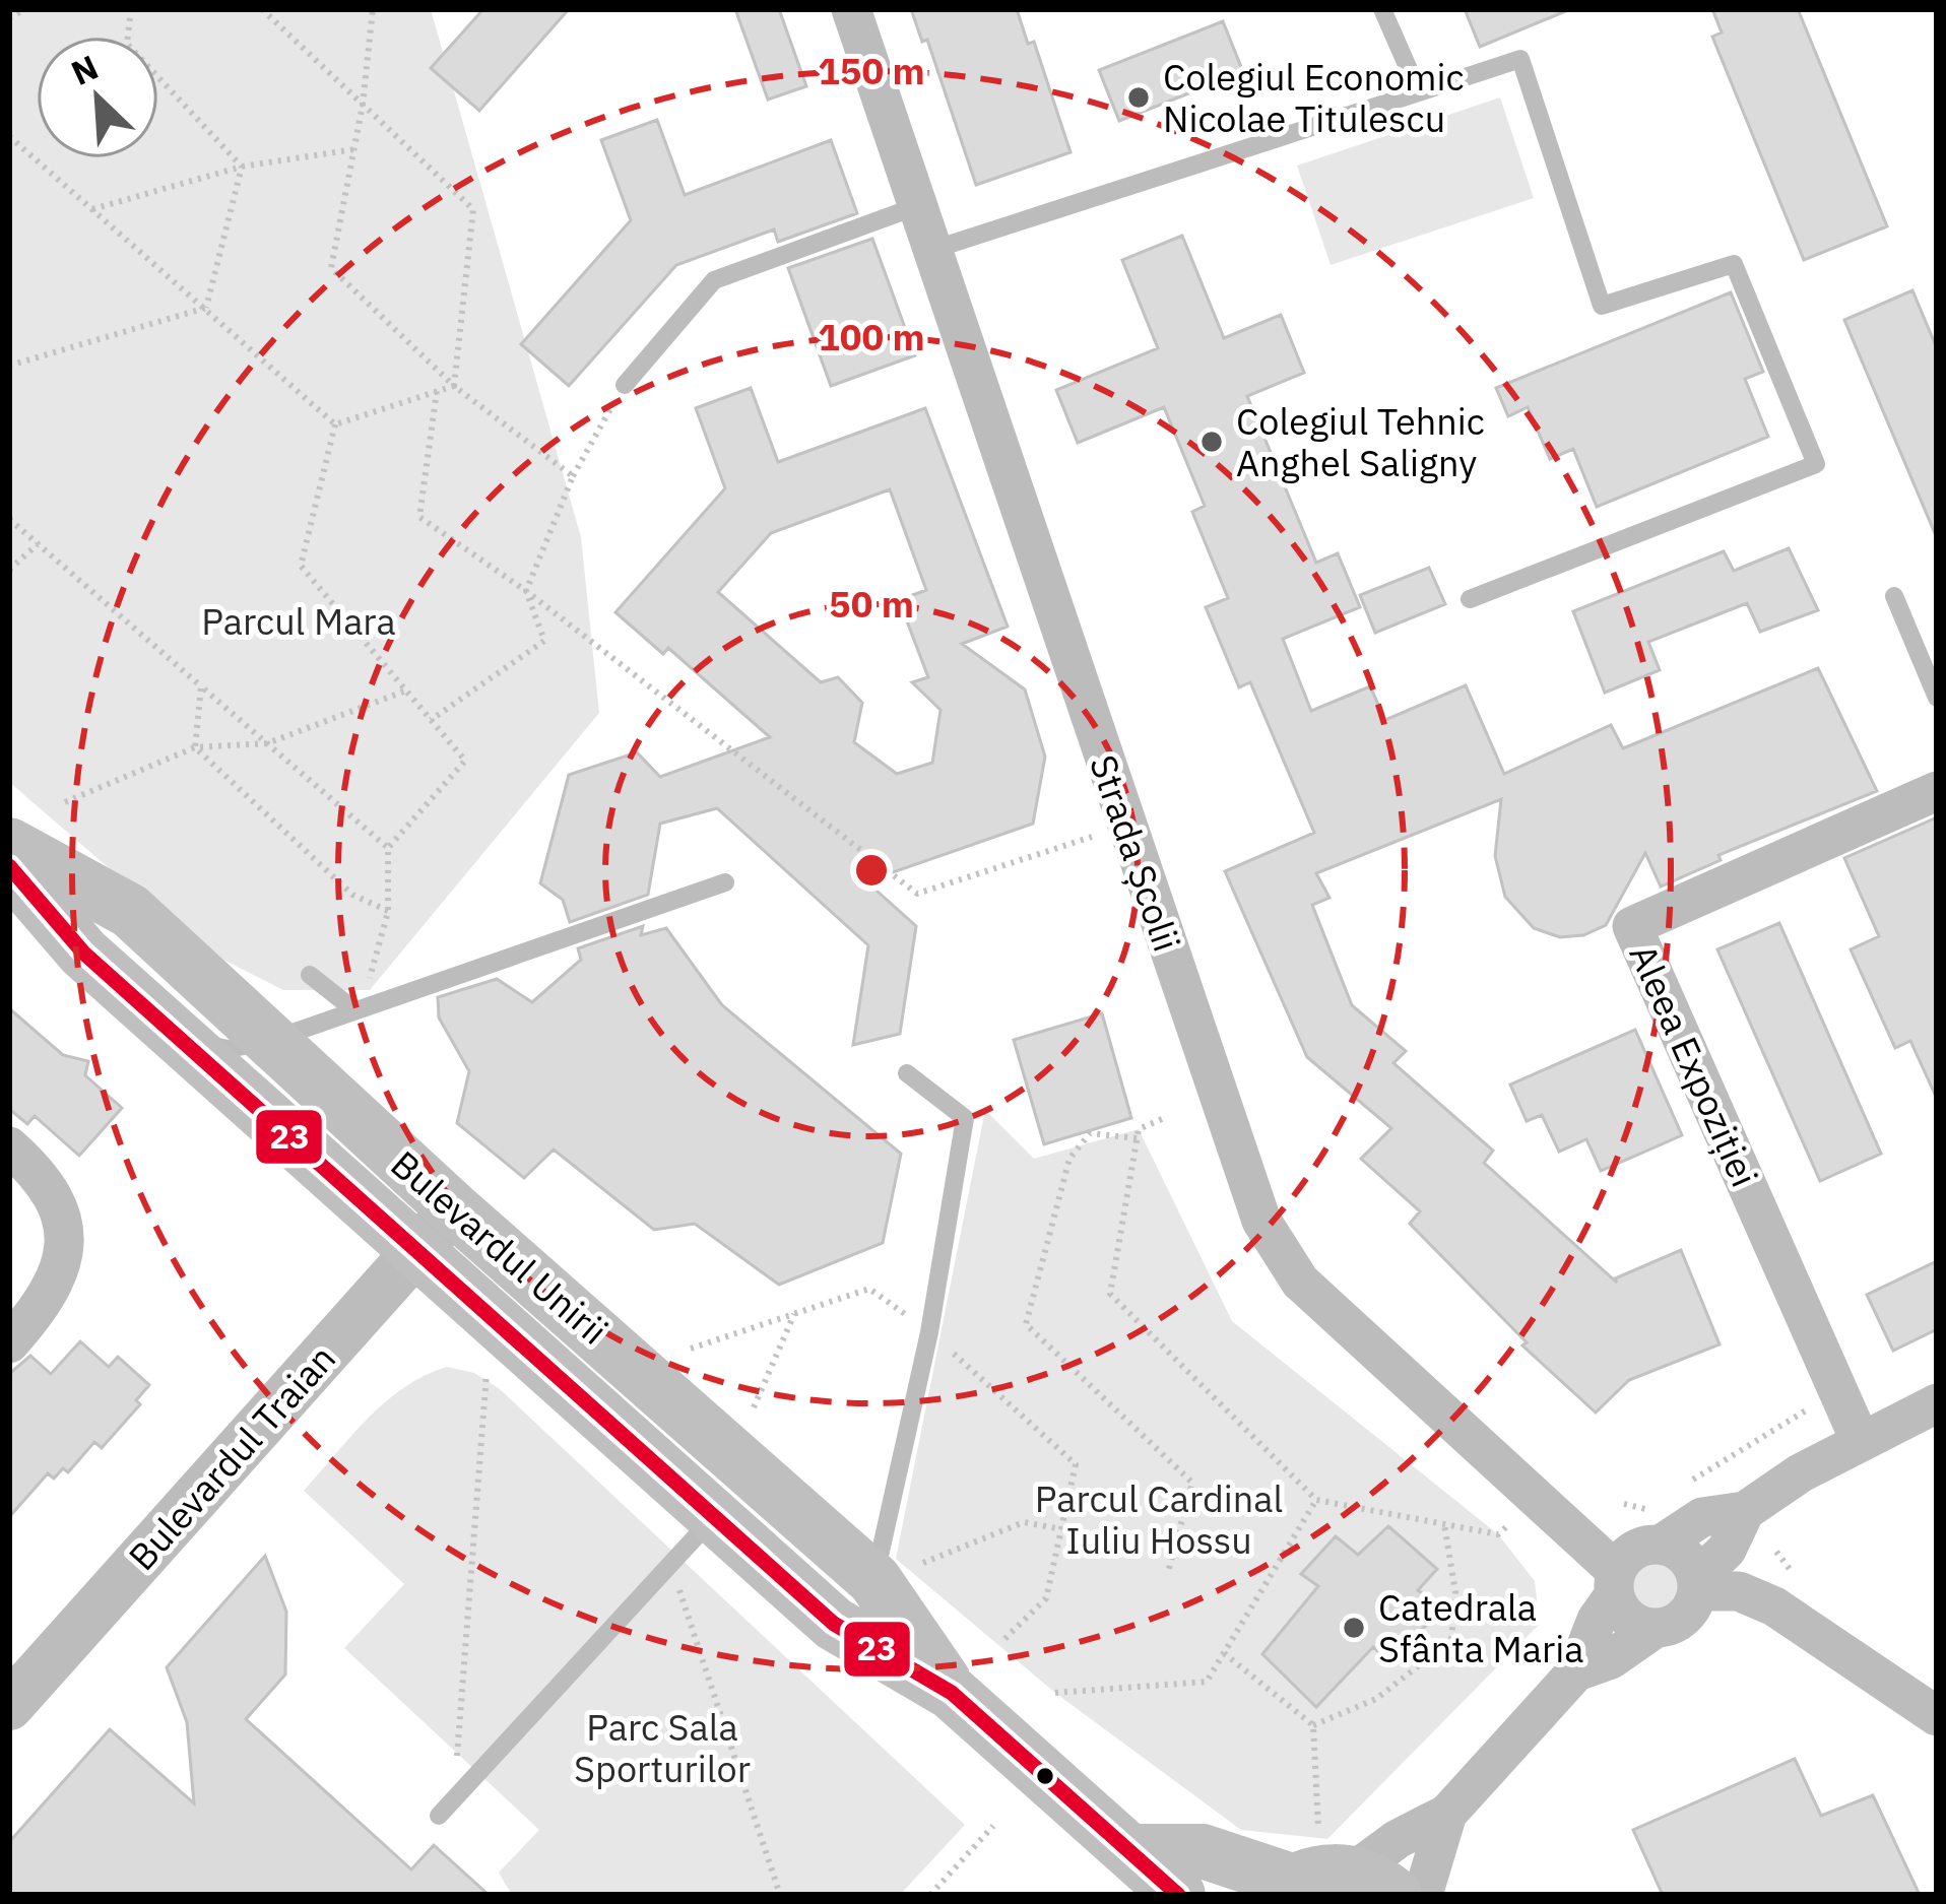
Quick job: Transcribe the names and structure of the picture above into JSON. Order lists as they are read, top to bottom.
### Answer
{
  "streets": {
    "main road": ["Bulevardul Unirii"],
    "street": ["Strada Școlii", "Aleea Expoziției", "Bulevardul Traian"]
  },
  "crossings": [
    ["Bulevardul Unirii", "Bulevardul Traian"]
  ],
  "parks": ["Parcul Mara", "Parcul Cardinal Iuliu Hossu", "Parc Sala Sporturilor"],
  "places": ["Colegiul Economic Nicolae Titulescu", "Colegiul Tehnic Anghel Saligny", "Catedrala Sfânta Maria"],
  "lines": ["transit line 23"],
  "north": "top left",
  "rings": ["150 m", "100 m", "50 m"]
}
